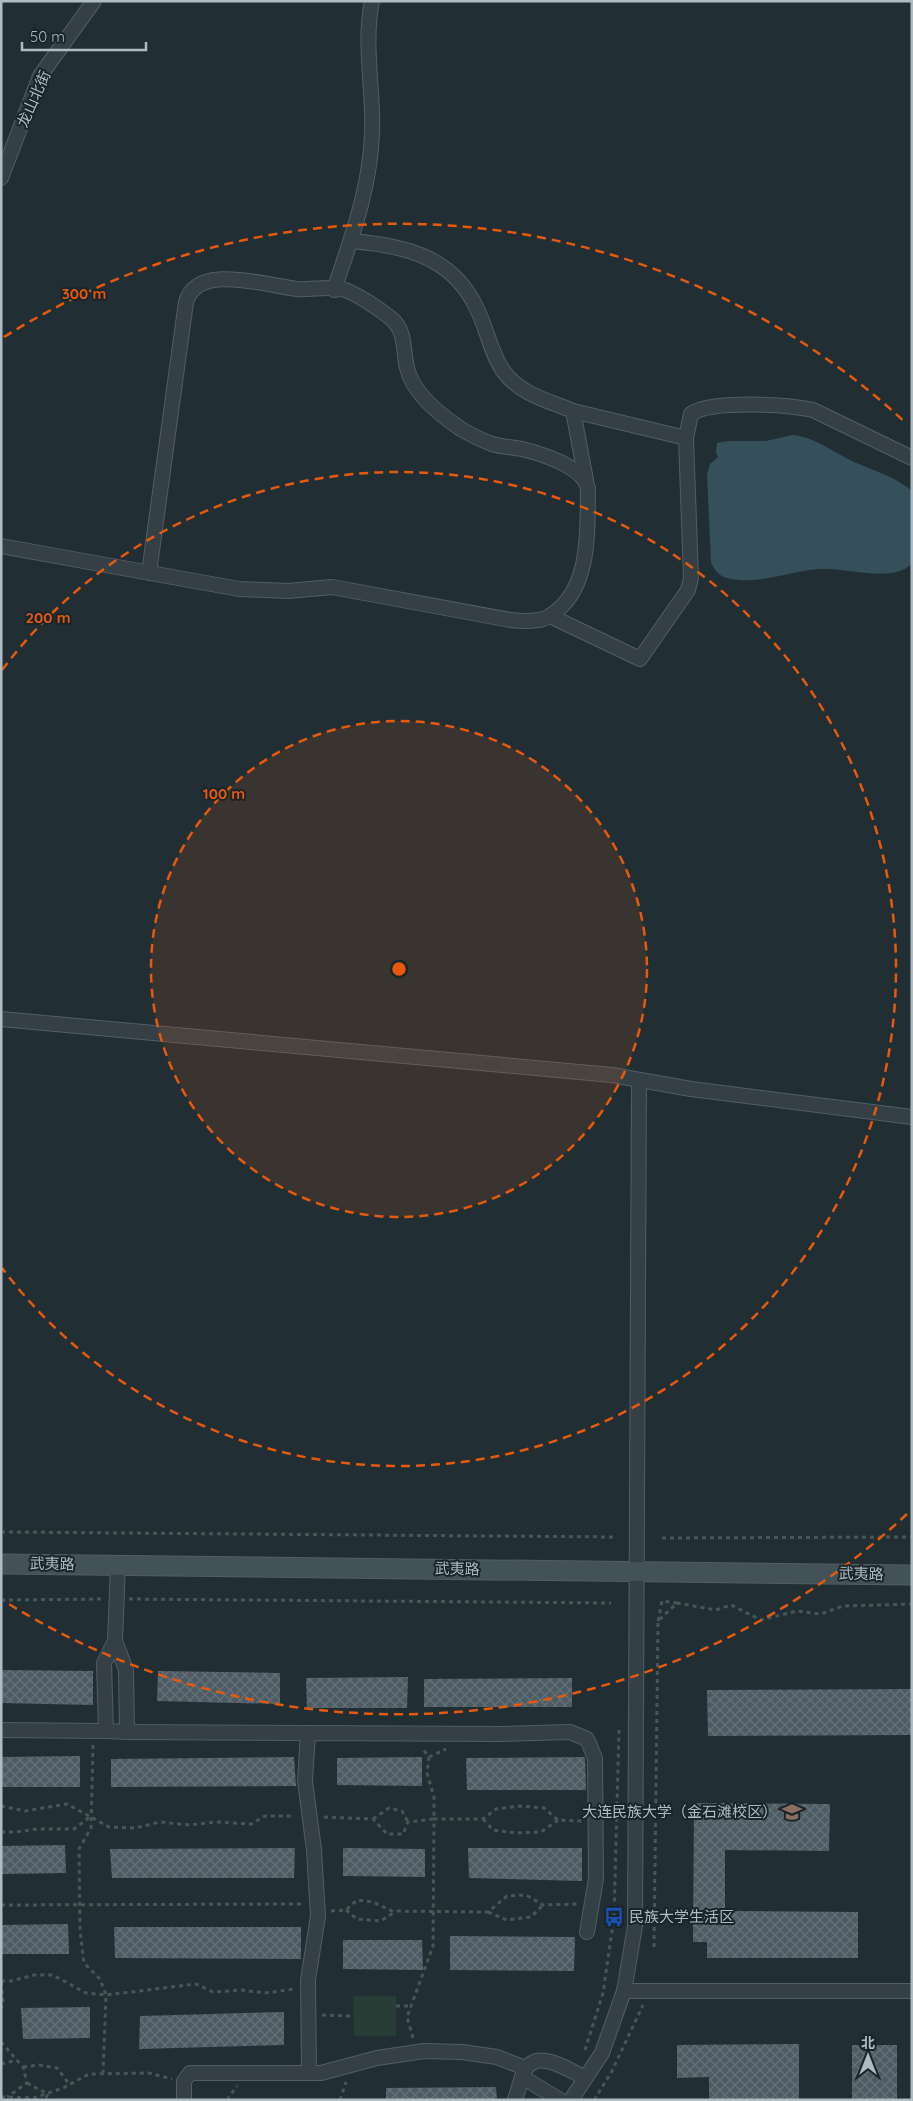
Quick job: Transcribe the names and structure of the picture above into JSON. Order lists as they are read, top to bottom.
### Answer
{
  "streets": {
    "main road": ["武夷路"],
    "street": ["龙山北街"]
  },
  "places": {
    "school or university": ["大连民族大学（金石滩校区）"],
    "bus stop": ["民族大学生活区"]
  },
  "scale_bar": "50 m",
  "north": "top",
  "rings": ["300 m", "200 m", "100 m"]
}
